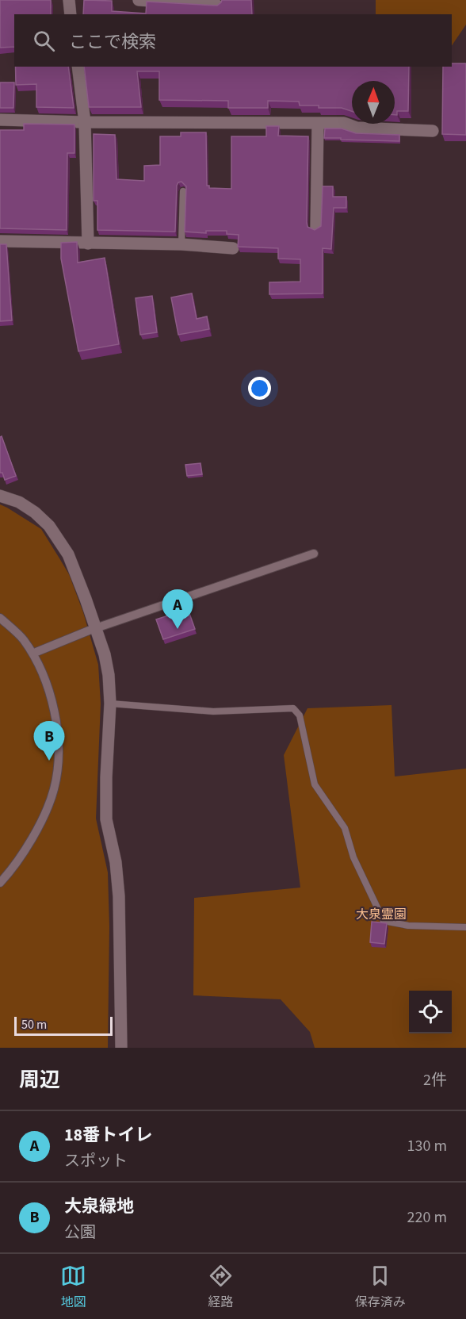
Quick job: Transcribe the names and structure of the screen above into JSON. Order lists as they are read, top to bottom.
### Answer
{
  "parks": ["大泉霊園"],
  "scale_bar": "50 m",
  "north": "top",
  "page": {
    "search": "ここで検索",
    "pins": ["A", "B"],
    "scale": "50 m",
    "heading": ["周辺", "2件"],
    "list": [
      {
        "mark": "A",
        "name": "18番トイレ",
        "note": "スポット",
        "value": "130 m"
      },
      {
        "mark": "B",
        "name": "大泉緑地",
        "note": "公園",
        "value": "220 m"
      }
    ],
    "nav": ["地図", "経路", "保存済み"]
  }
}
